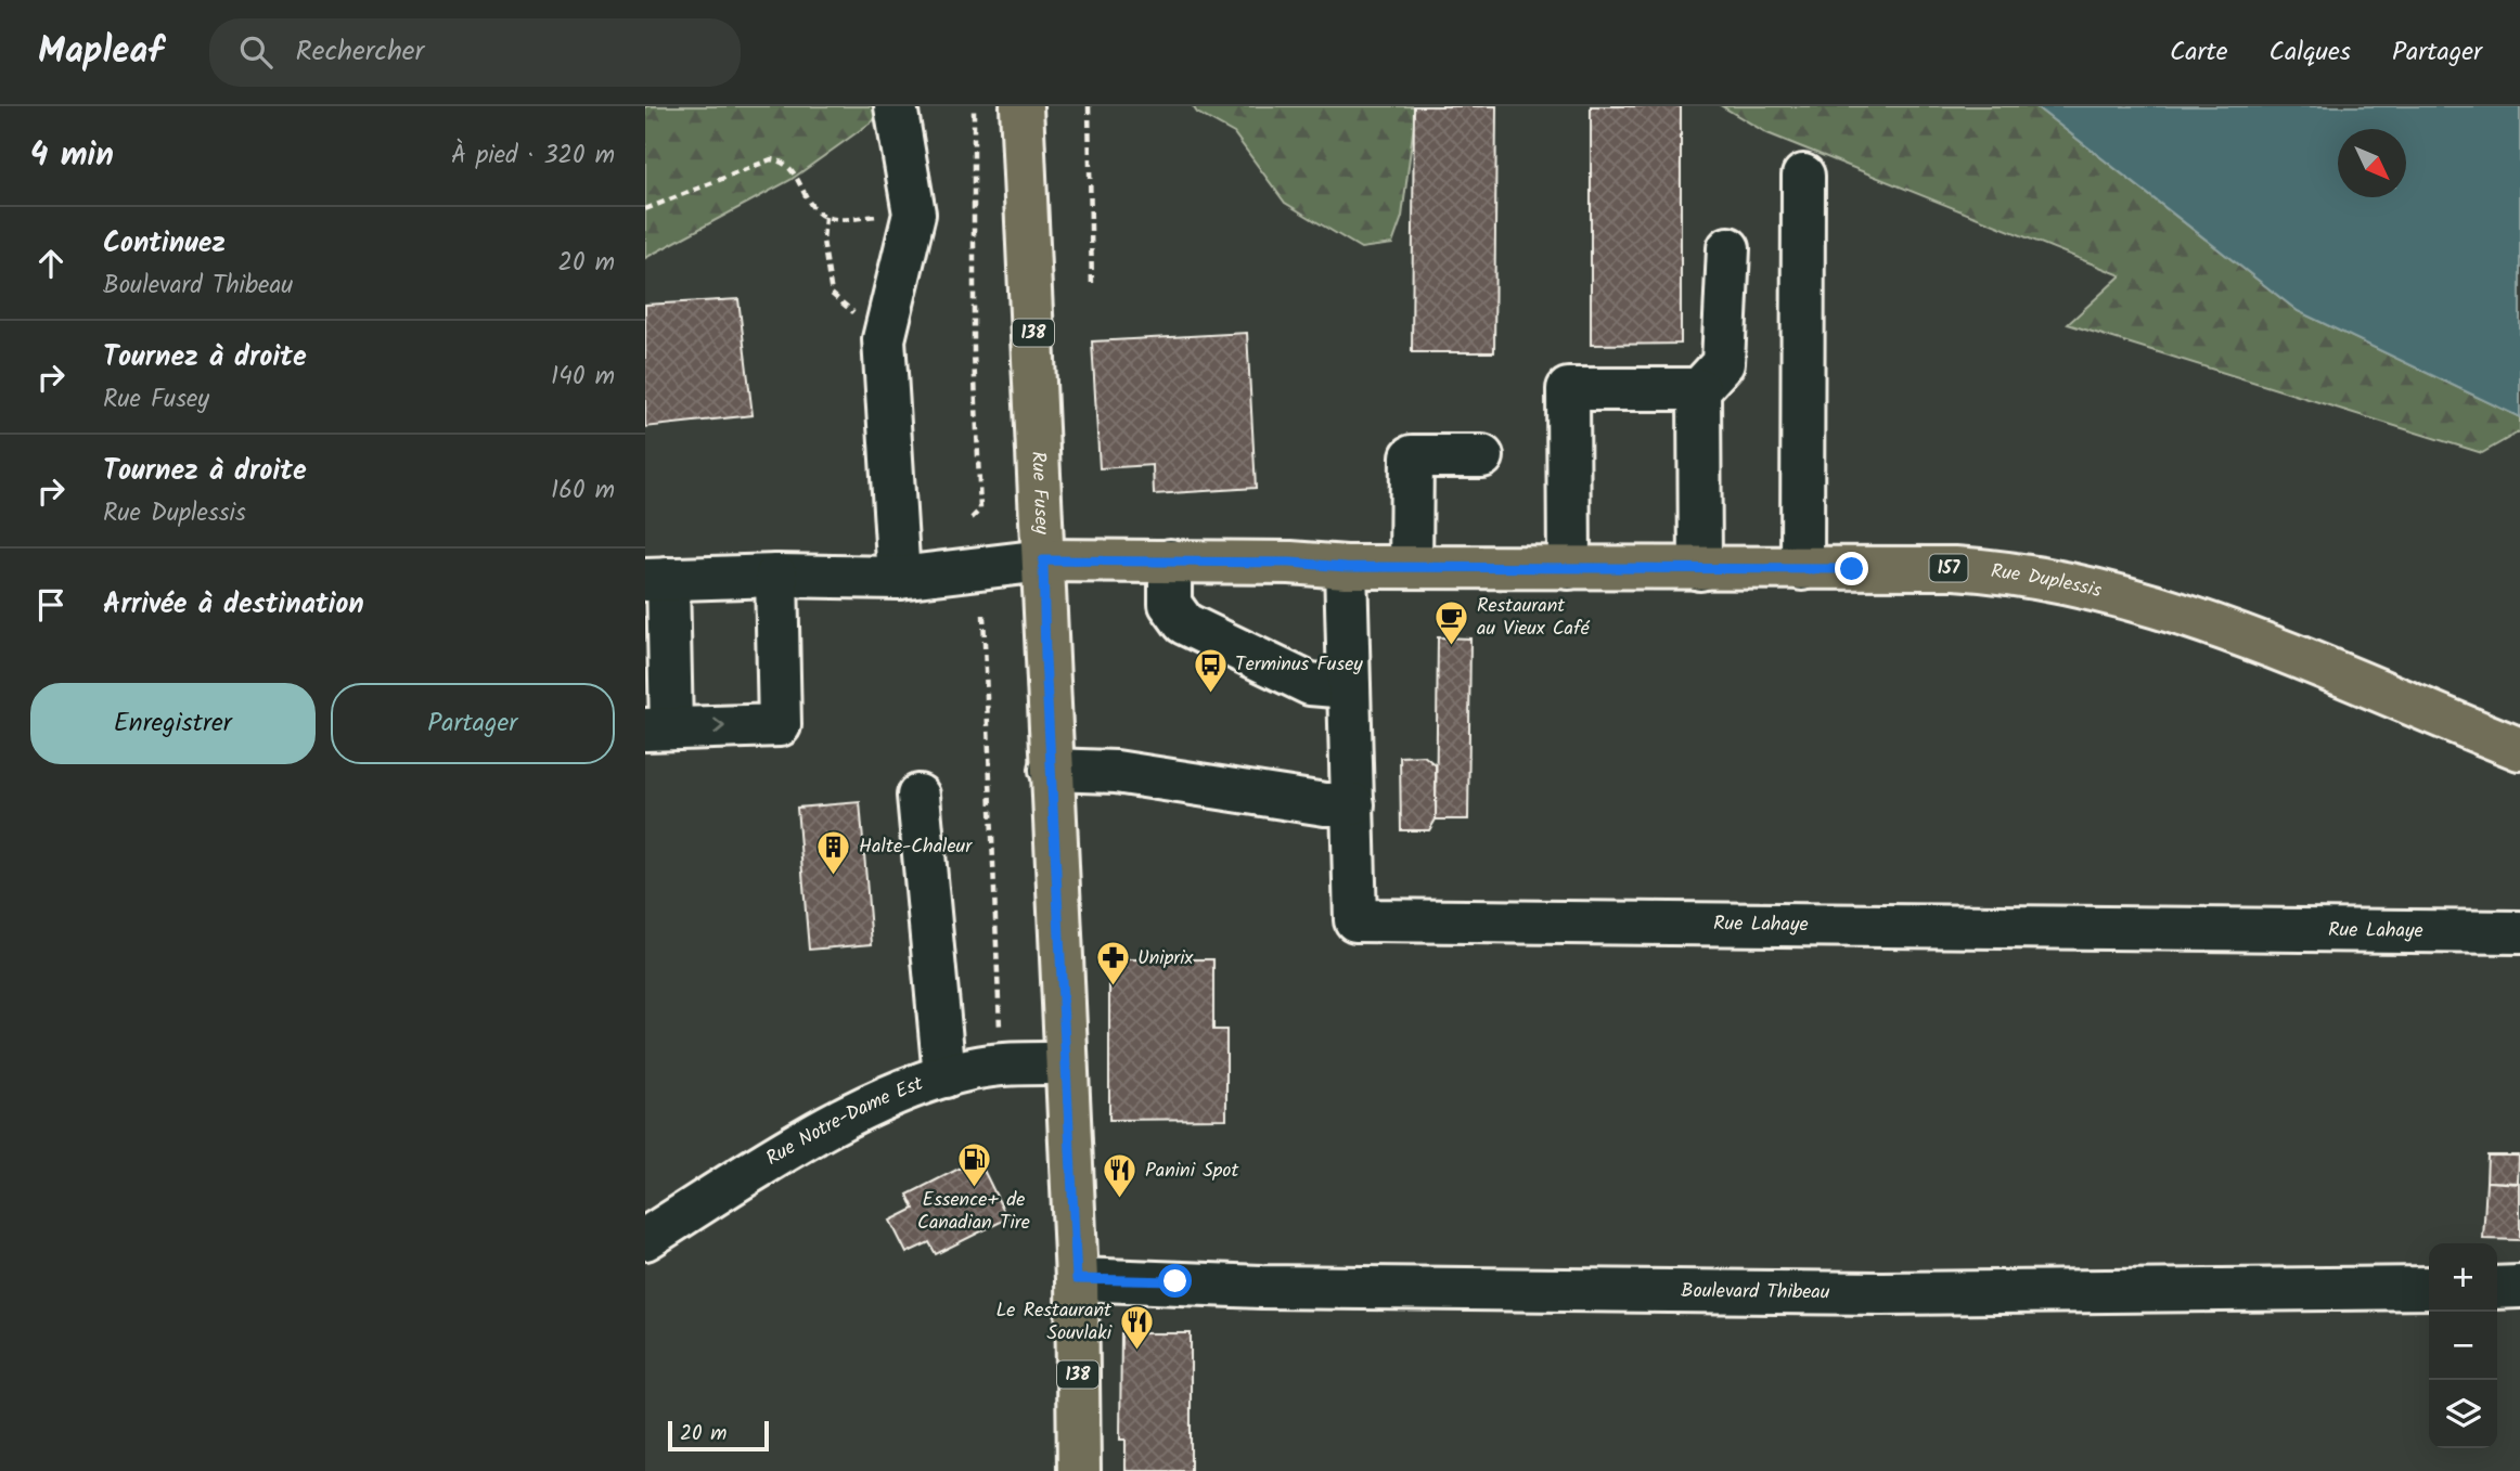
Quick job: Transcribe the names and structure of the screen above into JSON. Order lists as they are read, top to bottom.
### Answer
{
  "streets": {
    "main road": [
      "138",
      "Rue Fusey",
      "157",
      "Rue Duplessis"
    ],
    "street": ["Rue Lahaye", "Rue Notre-Dame Est", "Boulevard Thibeau"]
  },
  "crossings": [
    ["Rue Fusey", "Rue Duplessis"],
    ["Rue Fusey", "Rue Notre-Dame Est"],
    ["Rue Fusey", "Boulevard Thibeau"],
    ["Rue Duplessis", "Rue Lahaye"]
  ],
  "places": {
    "cafe": ["Restaurant au Vieux Café"],
    "bus stop": ["Terminus Fusey"],
    "building": ["Halte-Chaleur"],
    "pharmacy": ["Uniprix"],
    "fuel station": ["Essence+ de Canadian Tire"],
    "restaurant": ["Panini Spot", "Le Restaurant Souvlaki"]
  },
  "scale_bar": "20 m",
  "north": "bottom right",
  "page": {
    "header": "Mapleaf",
    "search": "Rechercher",
    "nav": ["Carte", "Calques", "Partager"],
    "heading": ["4 min", "À pied · 320 m"],
    "list": [
      ["Continuez", "Boulevard Thibeau", "20 m"],
      ["Tournez à droite", "Rue Fusey", "140 m"],
      ["Tournez à droite", "Rue Duplessis", "160 m"],
      "Arrivée à destination"
    ],
    "buttons": ["Enregistrer", "Partager"],
    "map_buttons": ["+", "−"],
    "scale": "20 m"
  }
}
